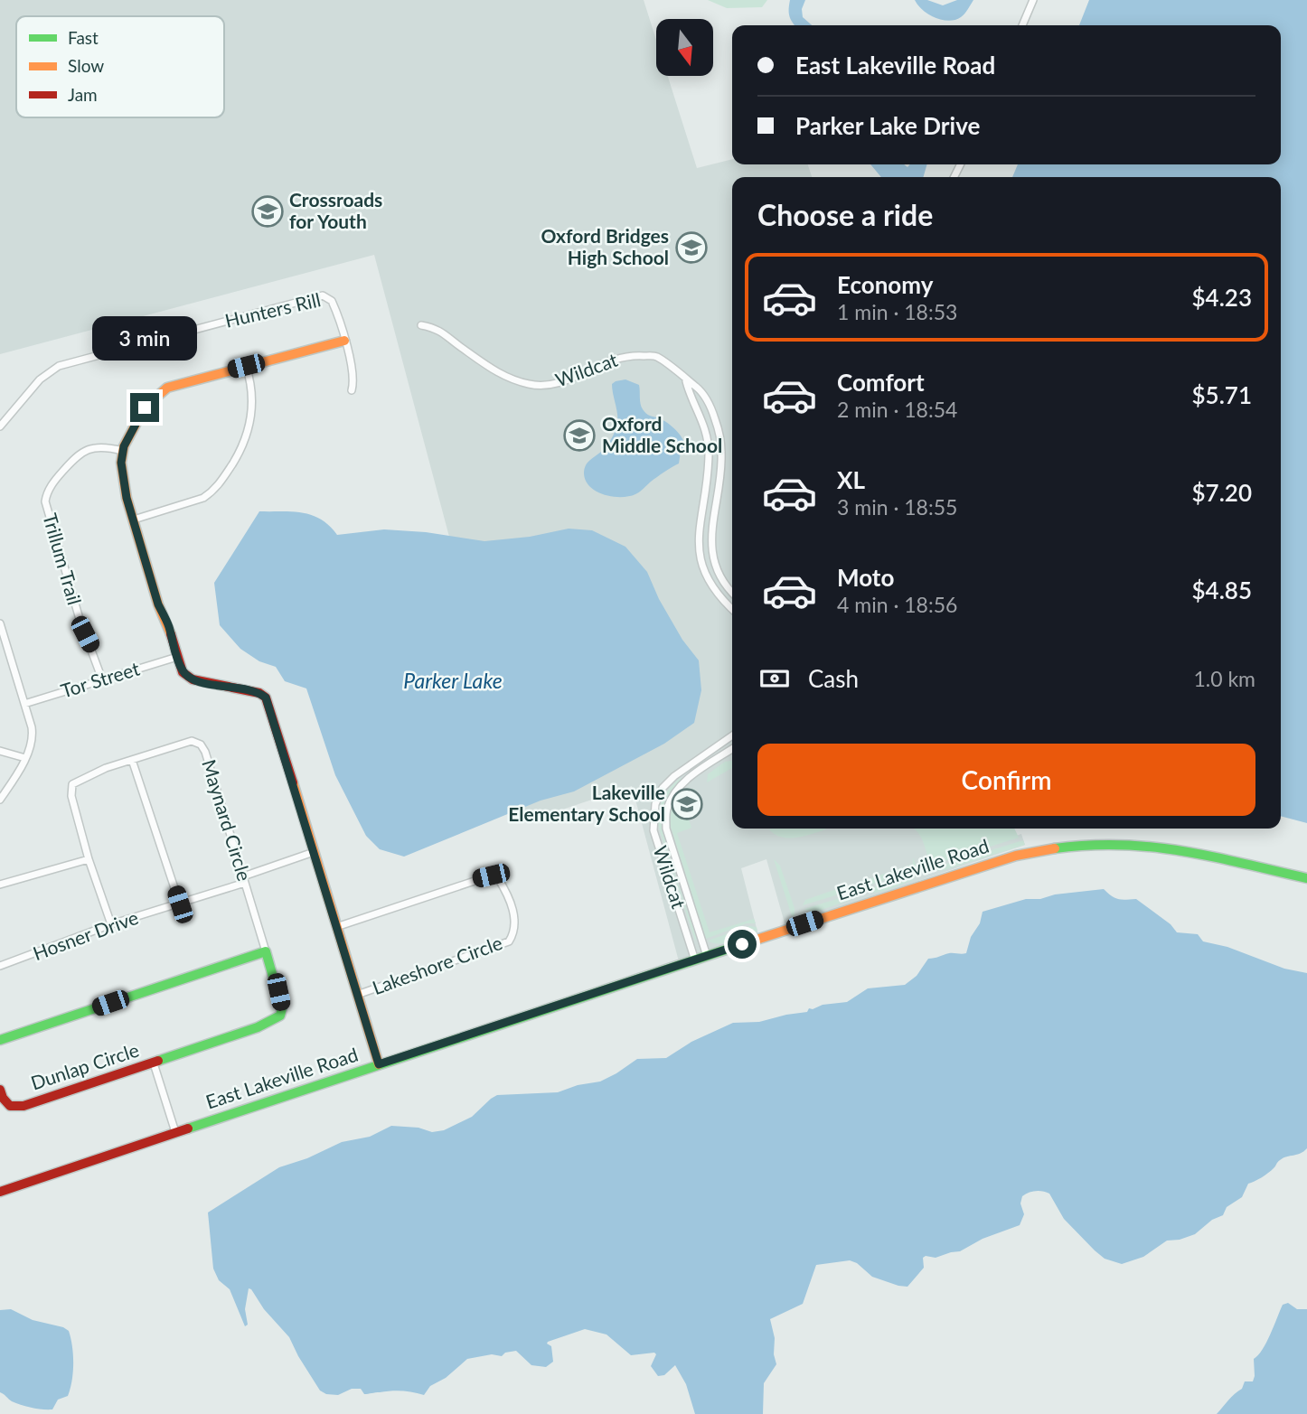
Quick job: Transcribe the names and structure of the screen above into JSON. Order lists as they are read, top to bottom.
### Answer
{
  "streets": {
    "street": [
      "Hunters Rill",
      "Wildcat",
      "Trillum Trail",
      "Tor Street",
      "Maynard Circle",
      "East Lakeville Road",
      "Hosner Drive",
      "Lakeshore Circle",
      "Dunlap Circle"
    ]
  },
  "crossings": [
    ["Wildcat", "East Lakeville Road"],
    ["Trillum Trail", "Tor Street"],
    ["Maynard Circle", "Hosner Drive"],
    ["Maynard Circle", "Dunlap Circle"],
    ["East Lakeville Road", "Dunlap Circle"]
  ],
  "water": ["Parker Lake"],
  "places": {
    "school or university": [
      "Crossroads for Youth",
      "Oxford Bridges High School",
      "Oxford Middle School",
      "Lakeville Elementary School"
    ]
  },
  "legend": ["Fast", "Slow", "Jam"],
  "north": "bottom",
  "page": {
    "banner": ["East Lakeville Road", "Parker Lake Drive"],
    "heading": "Choose a ride",
    "list": [
      {
        "name": "Economy",
        "note": "1 min · 18:53",
        "value": "$4.23"
      },
      {
        "name": "Comfort",
        "note": "2 min · 18:54",
        "value": "$5.71"
      },
      {
        "name": "XL",
        "note": "3 min · 18:55",
        "value": "$7.20"
      },
      {
        "name": "Moto",
        "note": "4 min · 18:56",
        "value": "$4.85"
      }
    ],
    "bubble": "3 min",
    "pay": ["Cash", "1.0 km"],
    "buttons": "Confirm"
  }
}
